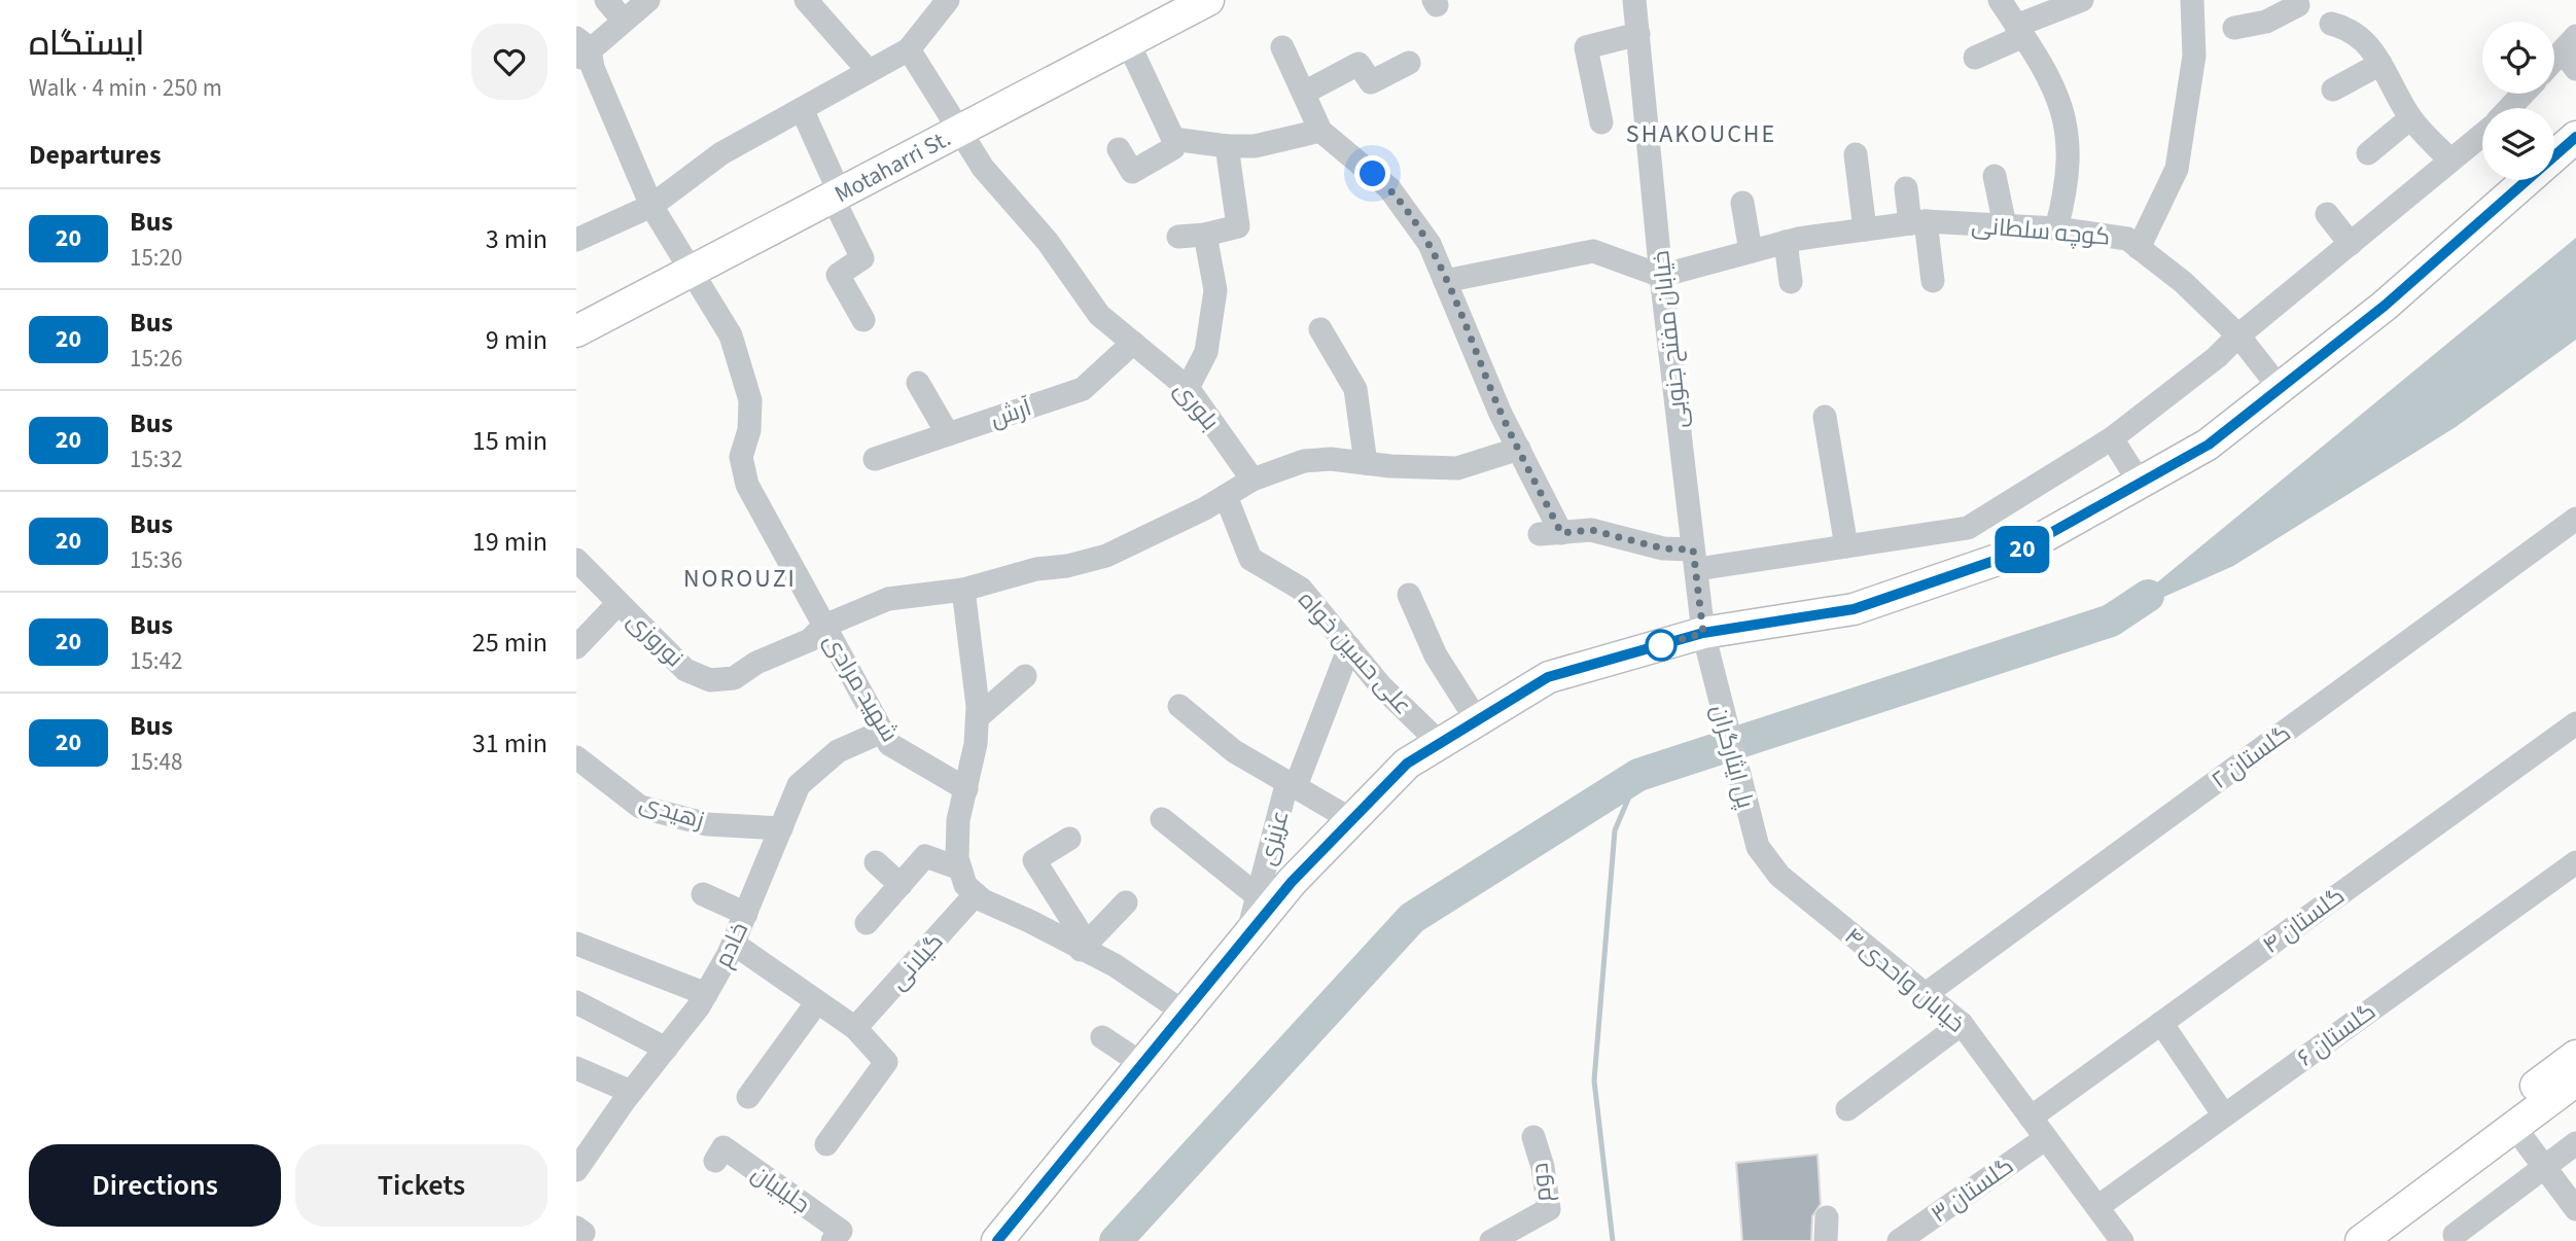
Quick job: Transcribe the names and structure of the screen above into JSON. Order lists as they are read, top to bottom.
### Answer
{
  "streets": {
    "main road": ["Motaharri St."],
    "street": [
      "کوچه سلطانی",
      "خیابان مفتح جنوبی",
      "بلوری",
      "آرش",
      "نوروزی",
      "علی حسین خواه",
      "شهید مرادی",
      "پل ایثارگران",
      "گلستان ۲",
      "زهیدی",
      "عزیزی",
      "گلستان ۴",
      "خادم",
      "گیلانی",
      "خیابان واحدی ۴",
      "گلستان ۶",
      "دوم",
      "جلیلیان",
      "گلستان ۳"
    ]
  },
  "crossings": [
    ["Motaharri St.", "بلوری"],
    ["Motaharri St.", "شهید مرادی"],
    ["کوچه سلطانی", "خیابان مفتح جنوبی"],
    ["خیابان مفتح جنوبی", "پل ایثارگران"],
    ["بلوری", "آرش"],
    ["بلوری", "نوروزی"],
    ["نوروزی", "علی حسین خواه"],
    ["نوروزی", "شهید مرادی"],
    ["علی حسین خواه", "عزیزی"],
    ["شهید مرادی", "خادم"],
    ["پل ایثارگران", "خیابان واحدی ۴"],
    ["گلستان ۲", "خیابان واحدی ۴"],
    ["زهیدی", "خادم"],
    ["گلستان ۴", "خیابان واحدی ۴"],
    ["خیابان واحدی ۴", "گلستان ۶"],
    ["خیابان واحدی ۴", "گلستان ۳"]
  ],
  "districts": ["SHAKOUCHE", "NOROUZI"],
  "lines": ["bus line 20"],
  "page": {
    "heading": [
      ["ایستگاه", "Walk · 4 min · 250 m"],
      "Departures"
    ],
    "on_map": "20",
    "list": [
      {
        "mark": "20",
        "name": "Bus",
        "note": "15:20",
        "value": "3 min"
      },
      {
        "mark": "20",
        "name": "Bus",
        "note": "15:26",
        "value": "9 min"
      },
      {
        "mark": "20",
        "name": "Bus",
        "note": "15:32",
        "value": "15 min"
      },
      {
        "mark": "20",
        "name": "Bus",
        "note": "15:36",
        "value": "19 min"
      },
      {
        "mark": "20",
        "name": "Bus",
        "note": "15:42",
        "value": "25 min"
      },
      {
        "mark": "20",
        "name": "Bus",
        "note": "15:48",
        "value": "31 min"
      }
    ],
    "buttons": ["Directions", "Tickets"]
  }
}
